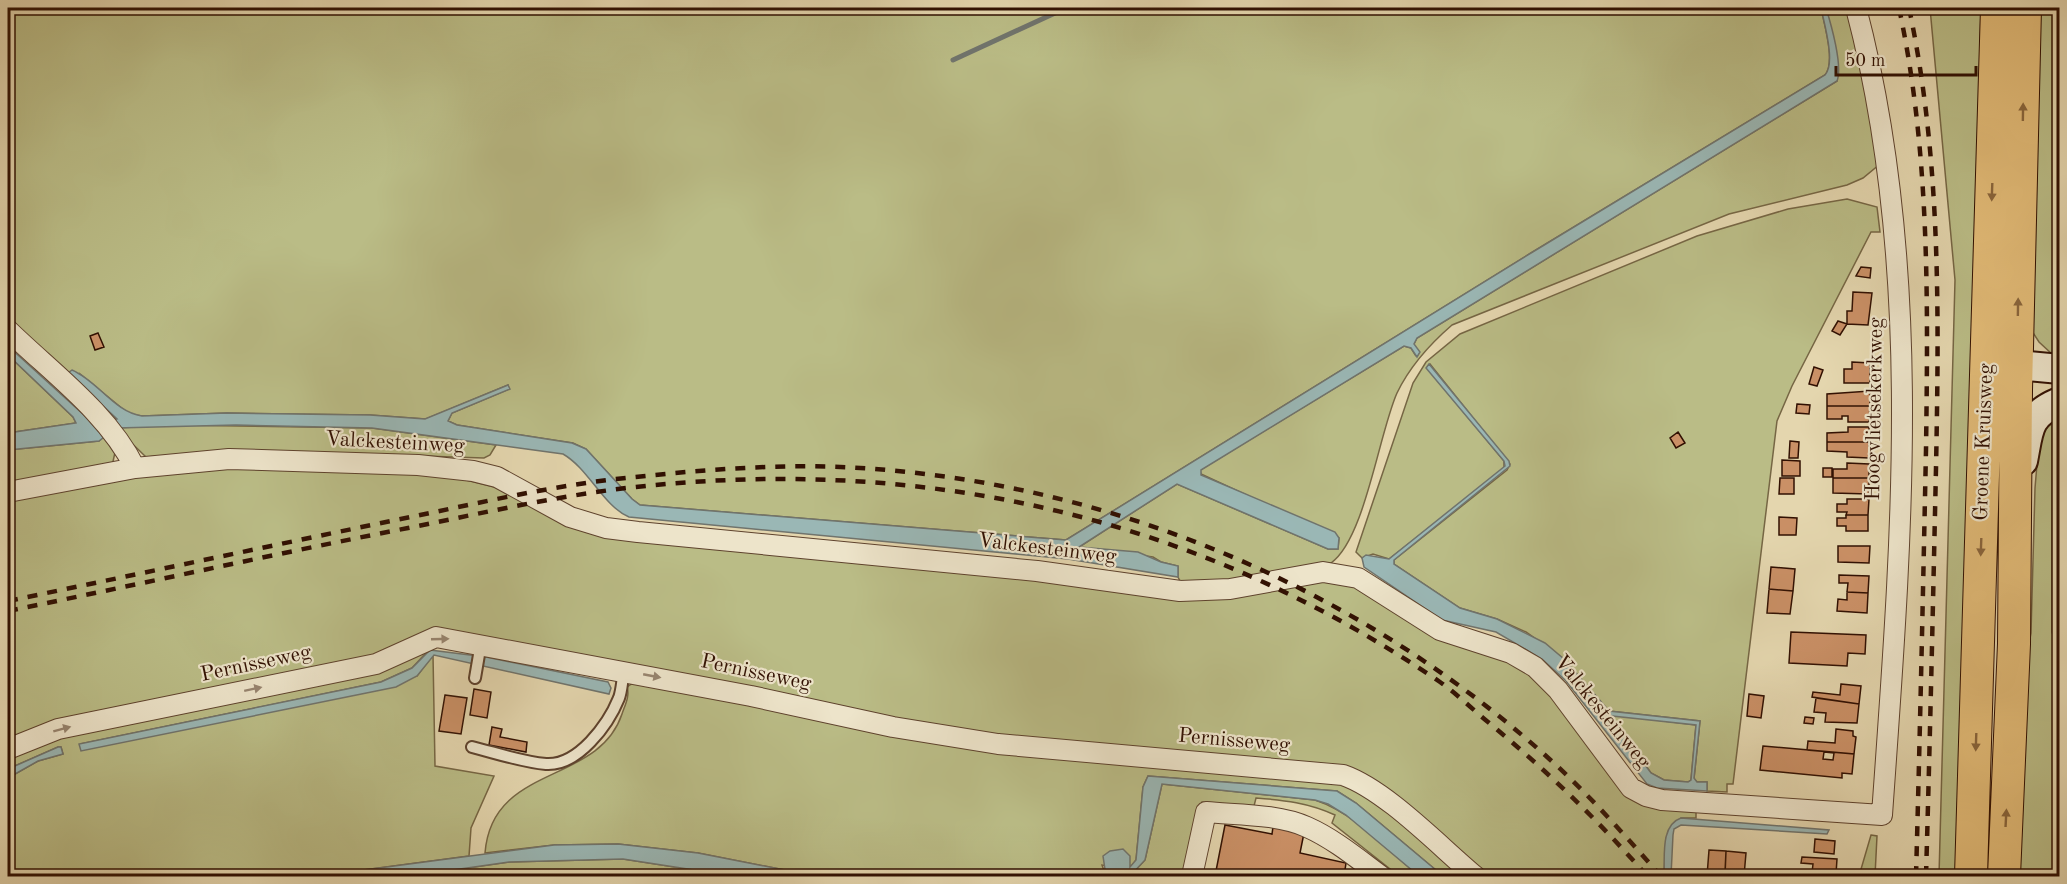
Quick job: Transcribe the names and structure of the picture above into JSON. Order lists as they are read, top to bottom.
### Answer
{
  "streets": {
    "main road": ["Groene Kruisweg"],
    "street": ["Hoogvlietsekerkweg", "Valckesteinweg", "Pernisseweg"]
  },
  "crossings": [
    ["Hoogvlietsekerkweg", "Valckesteinweg"]
  ],
  "one_way": ["Pernisseweg"],
  "scale_bar": "50 m"
}
